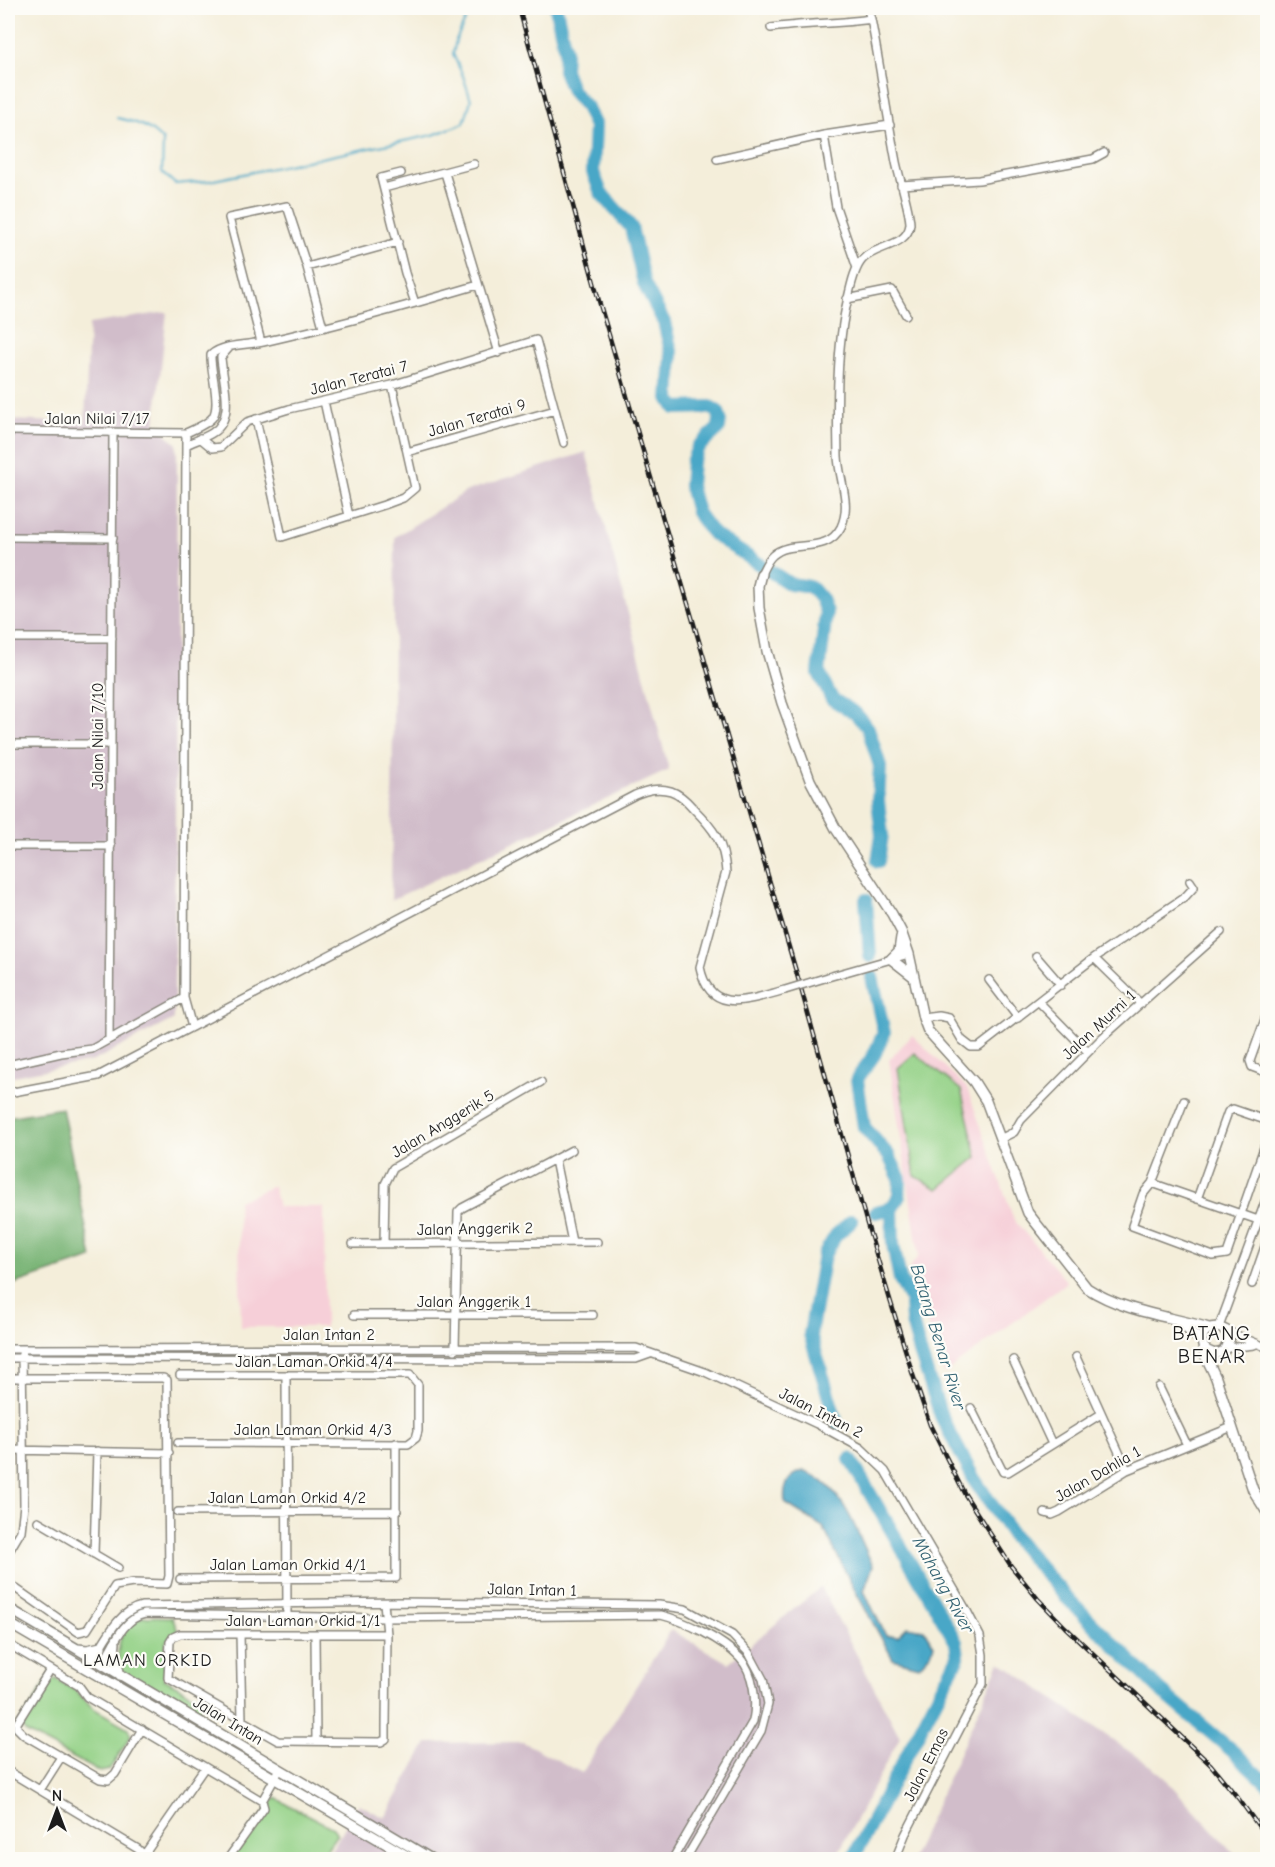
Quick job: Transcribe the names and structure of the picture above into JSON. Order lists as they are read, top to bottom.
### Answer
{
  "streets": {
    "street": [
      "Jalan Teratai 7",
      "Jalan Teratai 9",
      "Jalan Nilai 7/17",
      "Jalan Nilai 7/10",
      "Jalan Murni 1",
      "Jalan Anggerik 5",
      "Jalan Anggerik 2",
      "Jalan Anggerik 1",
      "Jalan Intan 2",
      "Jalan Laman Orkid 4/4",
      "Jalan Laman Orkid 4/3",
      "Jalan Dahlia 1",
      "Jalan Laman Orkid 4/2",
      "Jalan Laman Orkid 4/1",
      "Jalan Intan 1",
      "Jalan Laman Orkid 1/1",
      "Jalan Intan",
      "Jalan Emas"
    ]
  },
  "crossings": [
    ["Jalan Teratai 7", "Jalan Teratai 9"],
    ["Jalan Nilai 7/17", "Jalan Nilai 7/10"],
    ["Jalan Anggerik 5", "Jalan Anggerik 2"],
    ["Jalan Intan 2", "Jalan Emas"],
    ["Jalan Laman Orkid 4/4", "Jalan Laman Orkid 4/3"],
    ["Jalan Laman Orkid 4/2", "Jalan Laman Orkid 4/1"],
    ["Jalan Intan 1", "Jalan Intan"]
  ],
  "districts": ["BATANG BENAR", "LAMAN ORKID"],
  "water": ["Batang Benar River", "Mahang River"],
  "north": "top"
}
